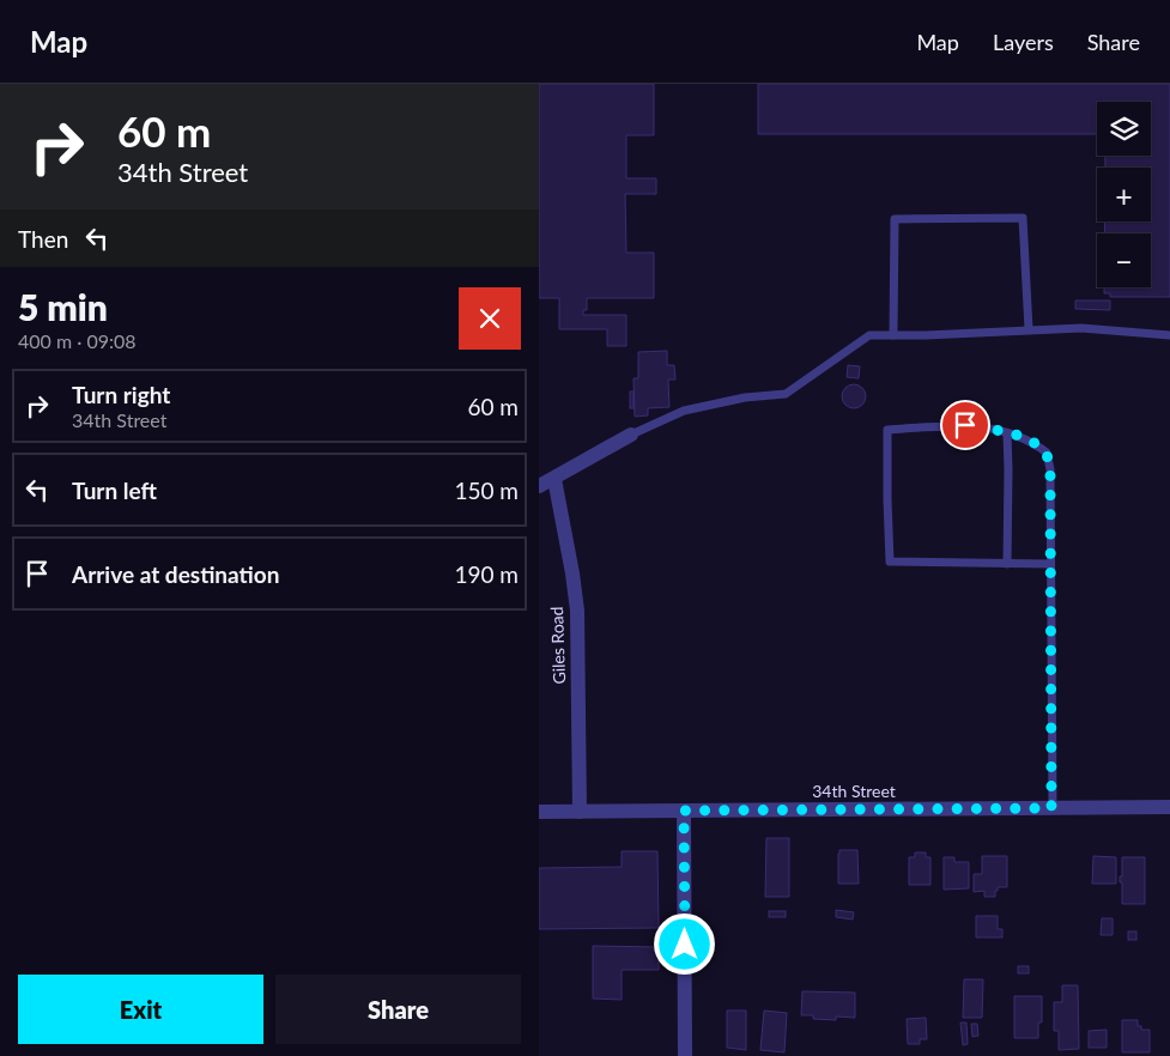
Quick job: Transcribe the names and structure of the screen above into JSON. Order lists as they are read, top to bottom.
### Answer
{
  "streets": {
    "street": ["Giles Road", "34th Street"]
  },
  "crossings": [
    ["Giles Road", "34th Street"]
  ],
  "page": {
    "header": "Map",
    "nav": ["Map", "Layers", "Share"],
    "turn": ["60 m", "34th Street"],
    "map_buttons": ["+", "−"],
    "then": "Then",
    "heading": ["5 min", "400 m · 09:08"],
    "list": [
      {
        "name": "Turn right",
        "note": "34th Street",
        "value": "60 m"
      },
      {
        "name": "Turn left",
        "value": "150 m"
      },
      {
        "name": "Arrive at destination",
        "value": "190 m"
      }
    ],
    "buttons": ["Exit", "Share"]
  }
}
